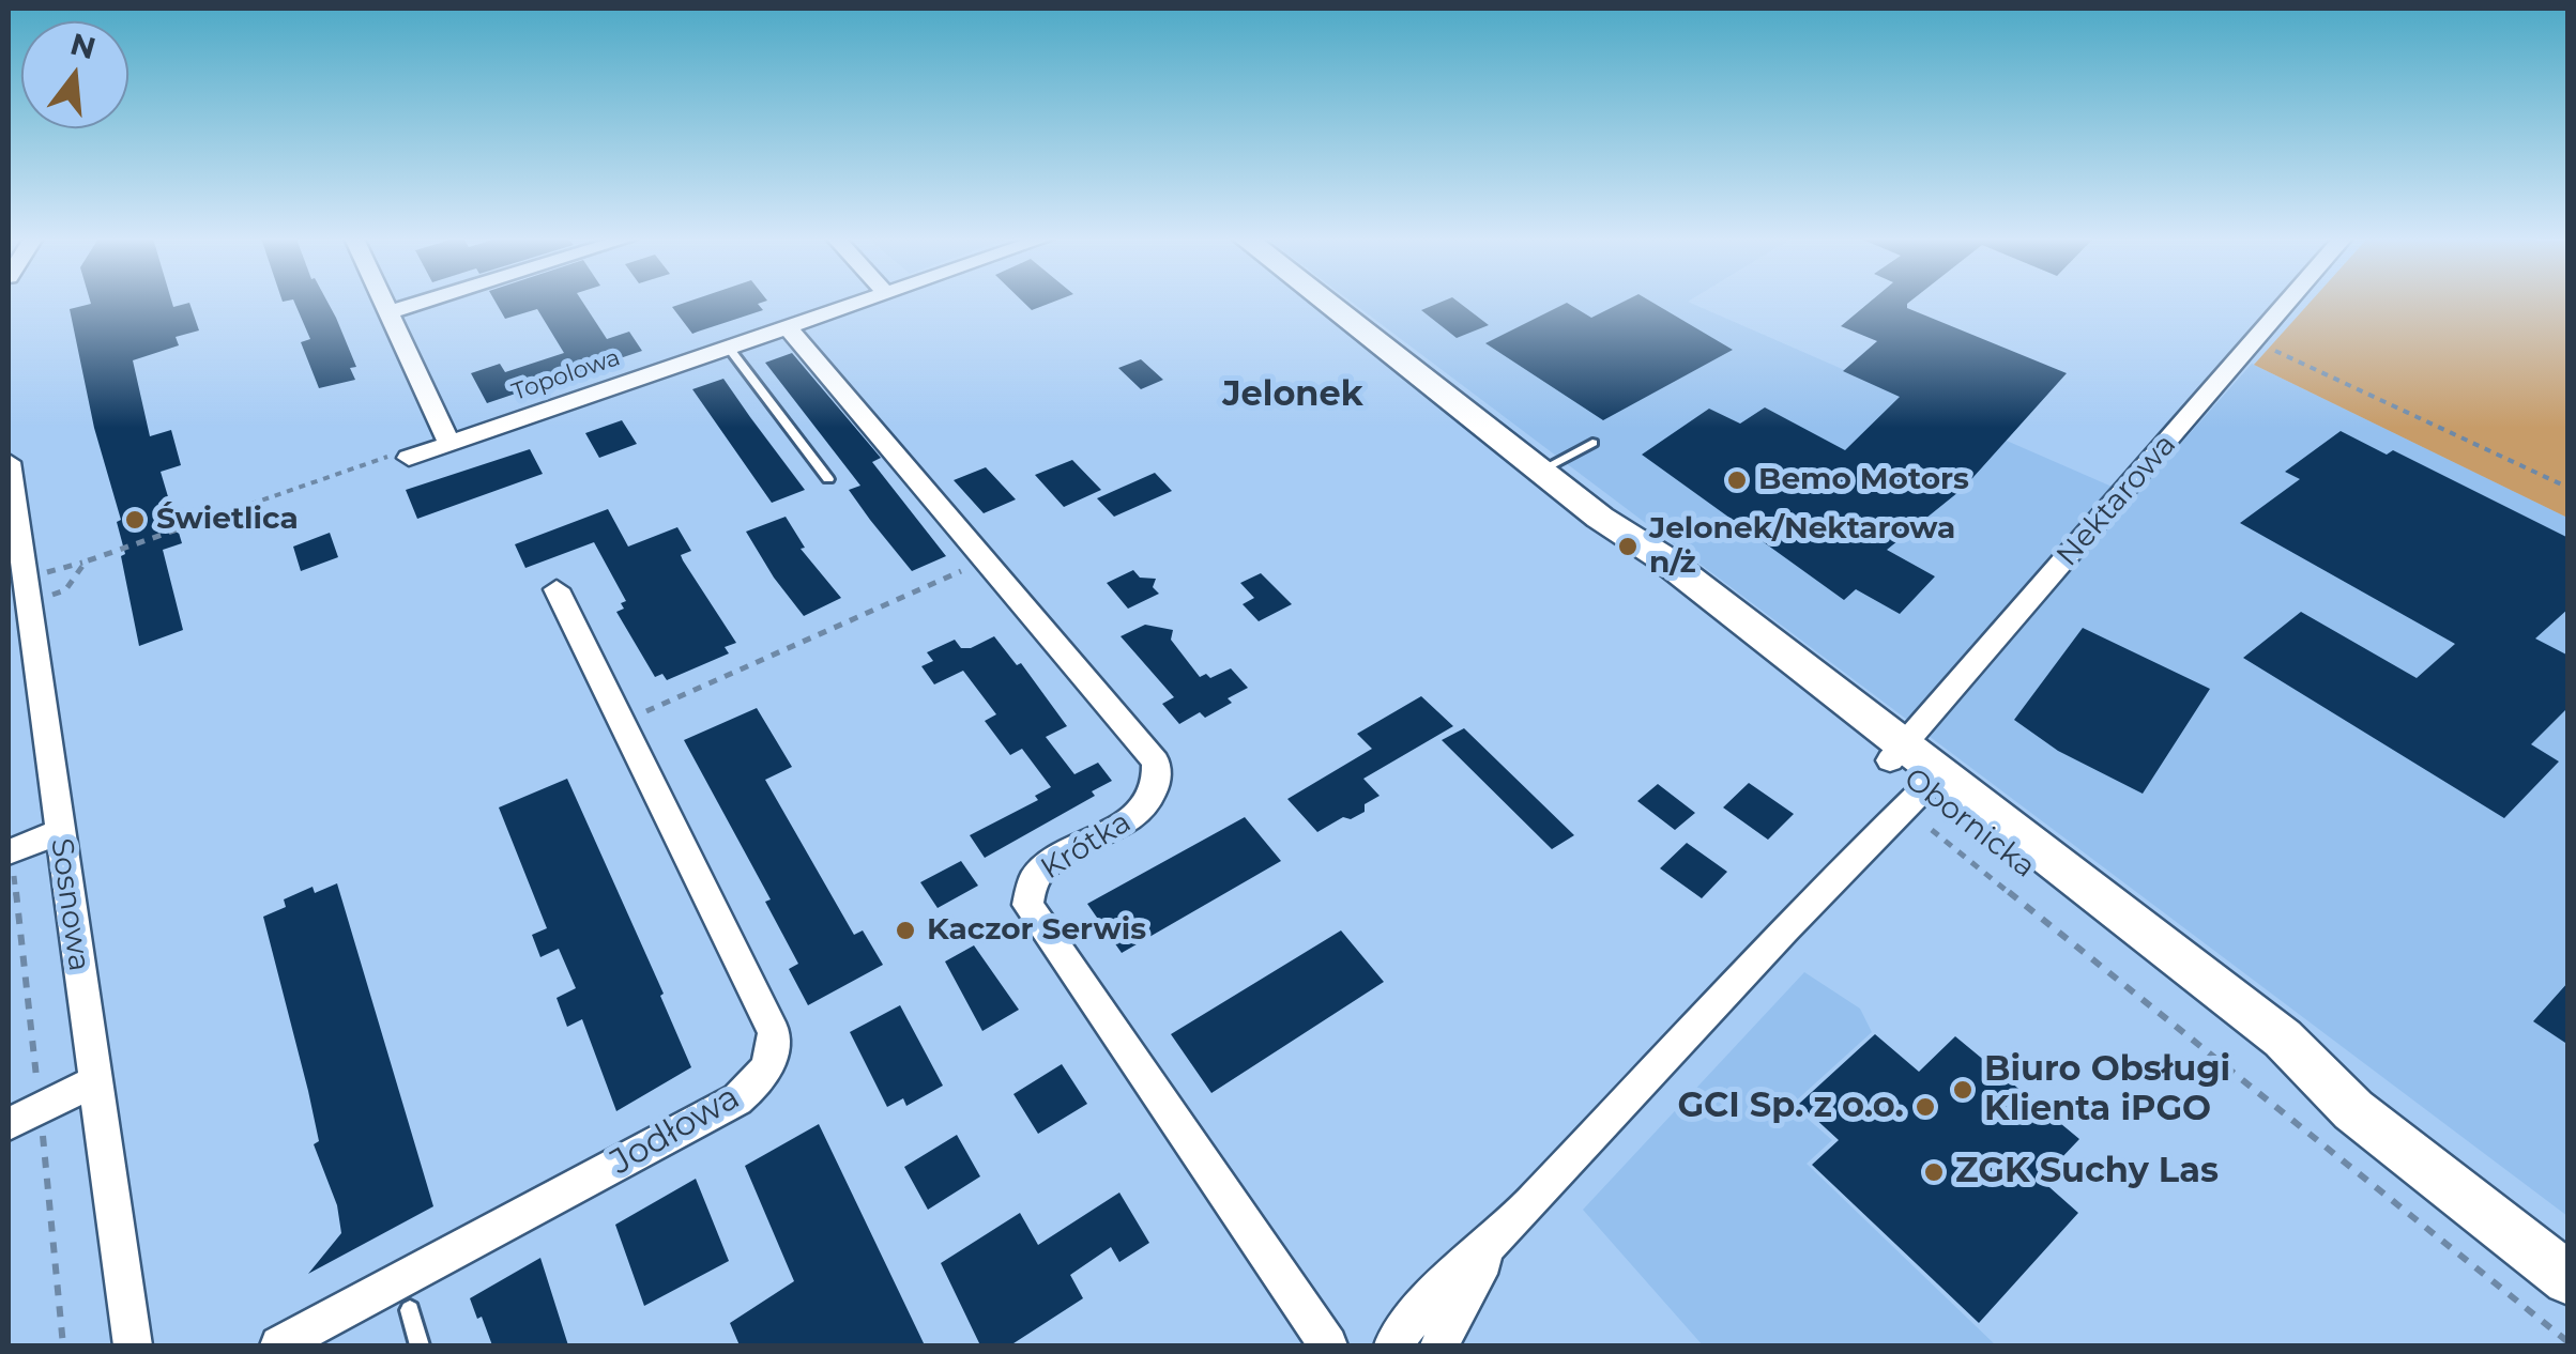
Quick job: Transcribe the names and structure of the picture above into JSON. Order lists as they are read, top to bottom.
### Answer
{
  "streets": {
    "main road": ["Obornicka"],
    "street": [
      "Topolowa",
      "Nektarowa",
      "Krótka",
      "Sosnowa",
      "Jodłowa"
    ]
  },
  "crossings": [
    ["Topolowa", "Krótka"],
    ["Nektarowa", "Obornicka"]
  ],
  "districts": ["Jelonek"],
  "places": [
    "Bemo Motors",
    "Świetlica",
    "Jelonek/Nektarowa n/ż",
    "Kaczor Serwis",
    "Biuro Obsługi Klienta iPGO",
    "GCI Sp. z o.o.",
    "ZGK Suchy Las"
  ],
  "north": "top"
}
